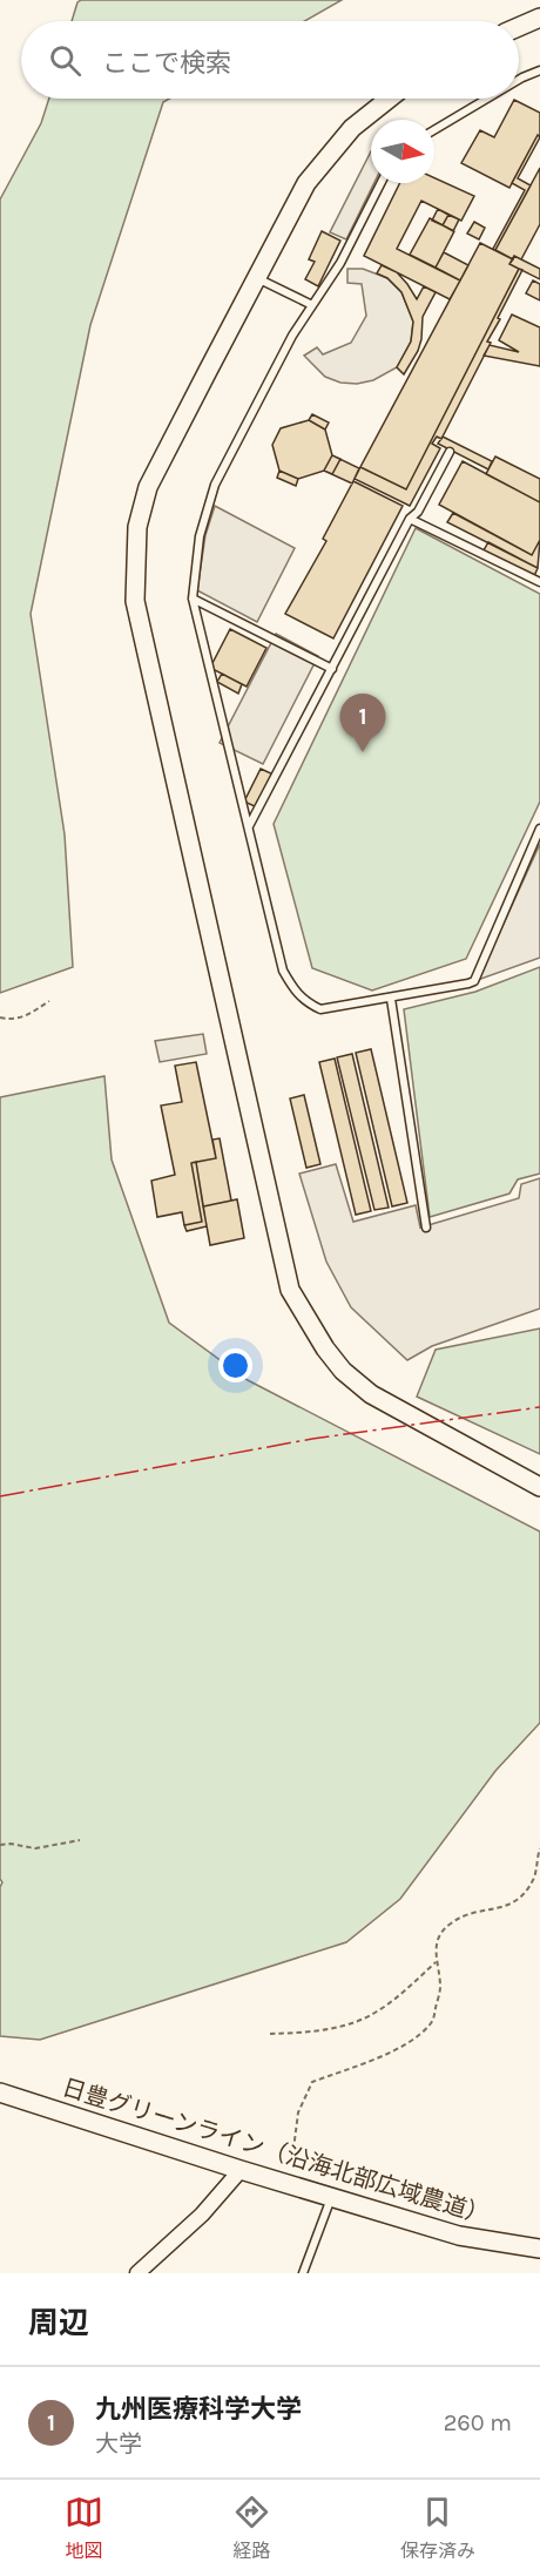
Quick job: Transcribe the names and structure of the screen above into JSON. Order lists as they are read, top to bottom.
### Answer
{
  "streets": {
    "street": ["日豊グリーンライン（沿海北部広域農道）"]
  },
  "north": "right",
  "page": {
    "search": "ここで検索",
    "pins": "1",
    "heading": "周辺",
    "list": [
      {
        "mark": "1",
        "name": "九州医療科学大学",
        "note": "大学",
        "value": "260 m"
      }
    ],
    "nav": ["地図", "経路", "保存済み"]
  }
}
